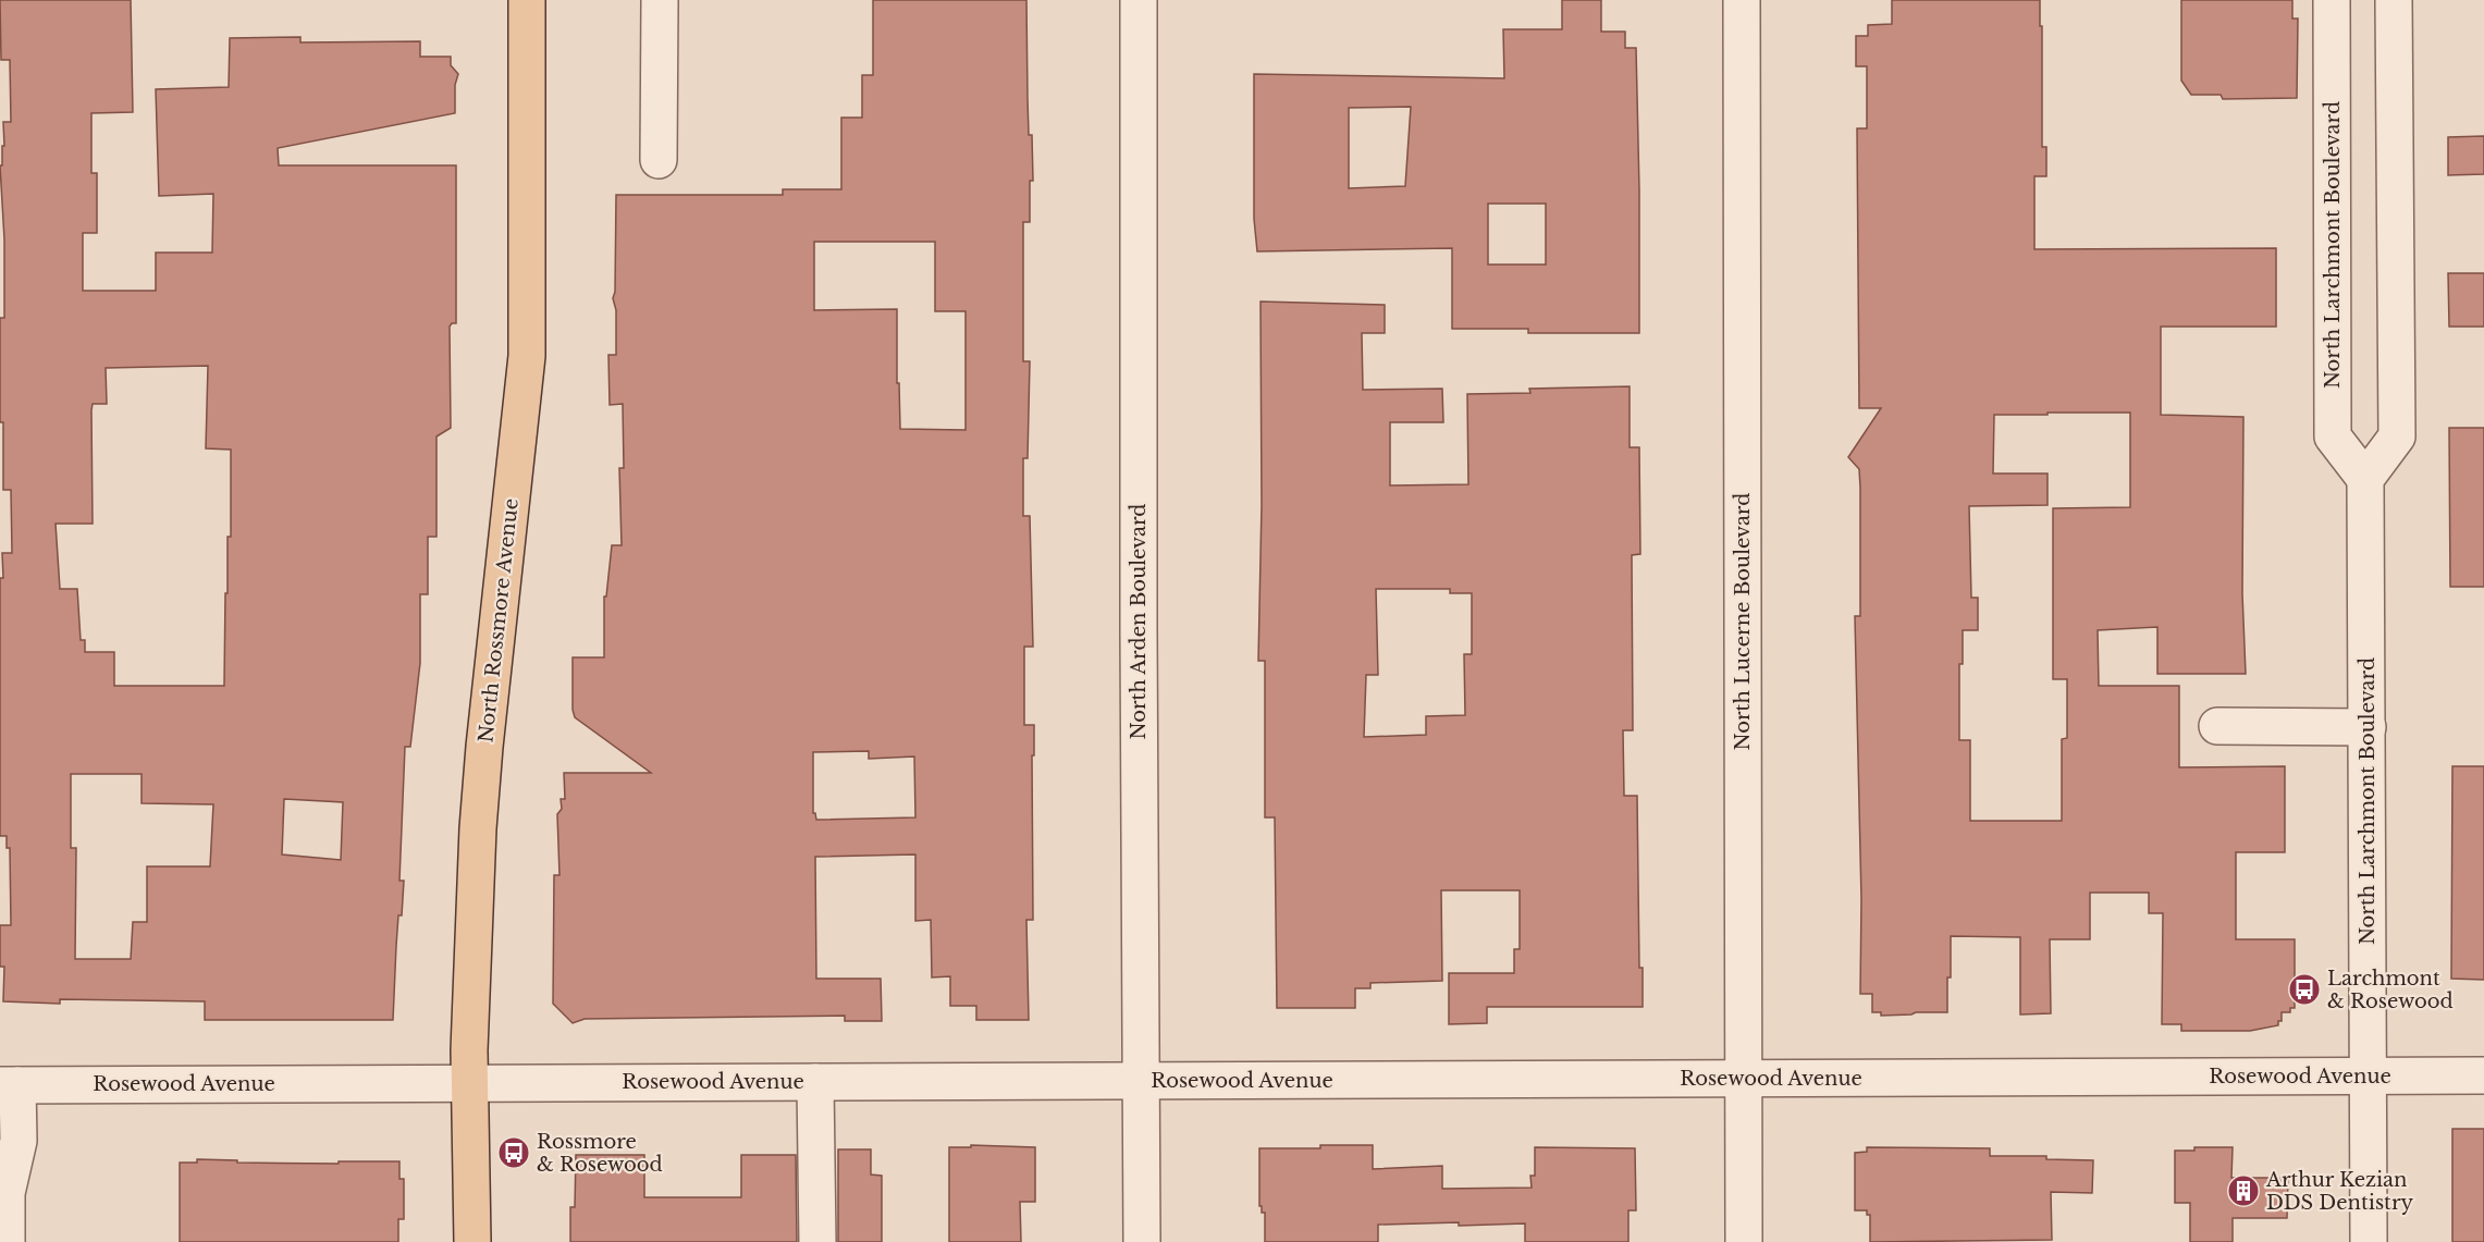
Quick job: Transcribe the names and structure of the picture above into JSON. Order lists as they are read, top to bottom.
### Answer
{
  "streets": {
    "main road": ["North Rossmore Avenue"],
    "street": [
      "North Larchmont Boulevard",
      "North Arden Boulevard",
      "North Lucerne Boulevard",
      "Rosewood Avenue"
    ]
  },
  "crossings": [
    ["North Larchmont Boulevard", "Rosewood Avenue"],
    ["North Rossmore Avenue", "Rosewood Avenue"],
    ["North Arden Boulevard", "Rosewood Avenue"],
    ["North Lucerne Boulevard", "Rosewood Avenue"]
  ],
  "places": {
    "bus stop": ["Larchmont & Rosewood", "Rossmore & Rosewood"],
    "building": ["Arthur Kezian DDS Dentistry"]
  }
}
